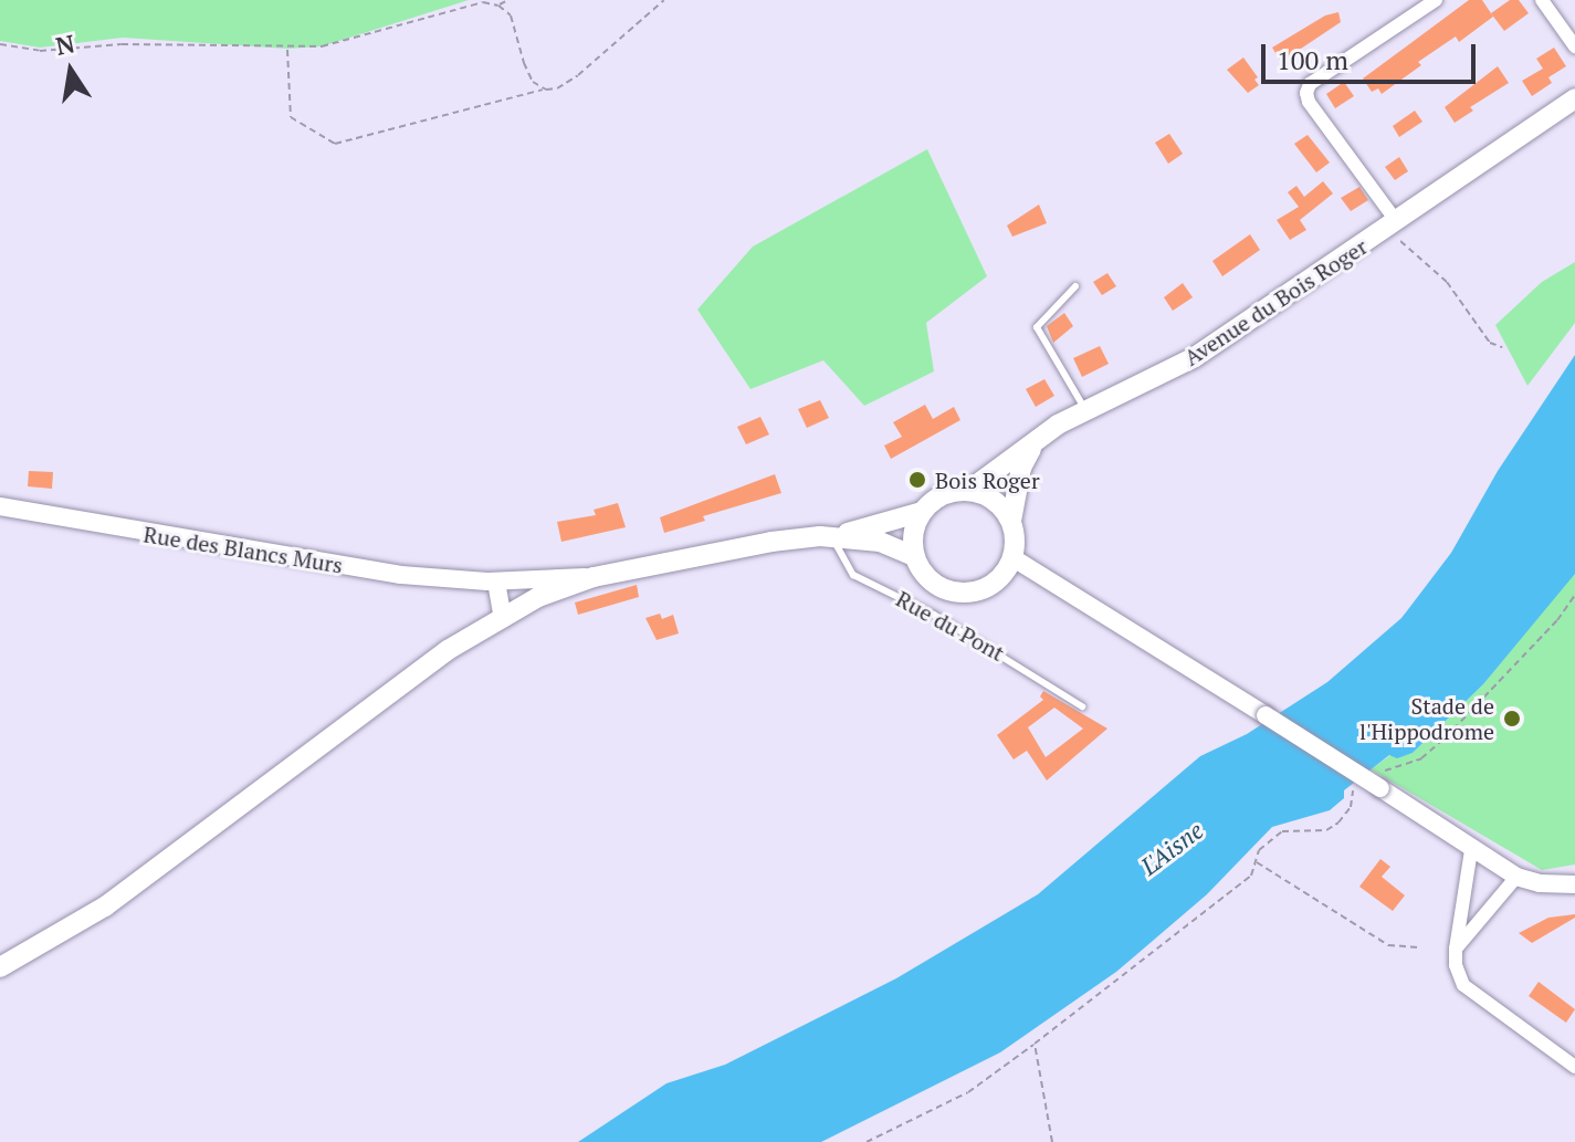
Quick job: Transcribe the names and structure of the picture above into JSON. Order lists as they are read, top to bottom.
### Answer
{
  "streets": {
    "main road": ["Avenue du Bois Roger"],
    "street": ["Rue des Blancs Murs"],
    "lane": ["Rue du Pont"]
  },
  "water": ["L'Aisne"],
  "places": ["Bois Roger", "Stade de l'Hippodrome"],
  "scale_bar": "100 m",
  "north": "top"
}
